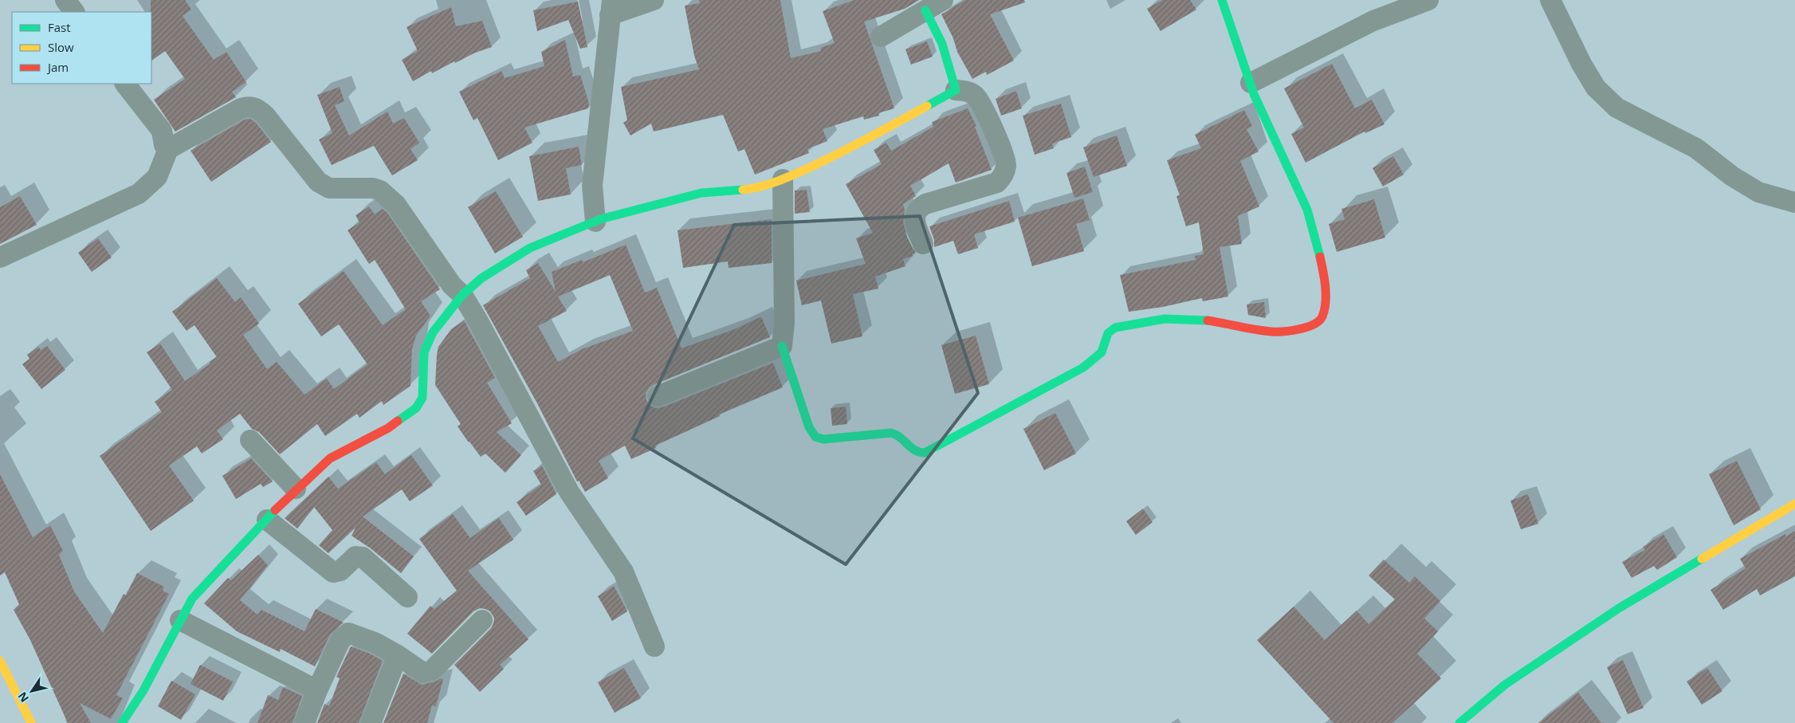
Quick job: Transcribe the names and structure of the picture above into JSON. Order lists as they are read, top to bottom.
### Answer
{
  "legend": ["Fast", "Slow", "Jam"],
  "north": "bottom left"
}
